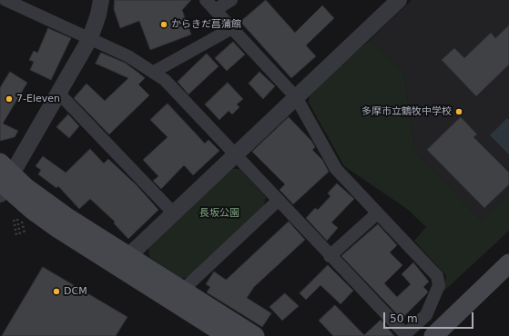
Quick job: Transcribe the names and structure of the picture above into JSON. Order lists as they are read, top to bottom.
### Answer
{
  "parks": ["長坂公園"],
  "places": [
    "からきだ菖蒲館",
    "7-Eleven",
    "多摩市立鶴牧中学校",
    "DCM"
  ],
  "scale_bar": "50 m"
}
